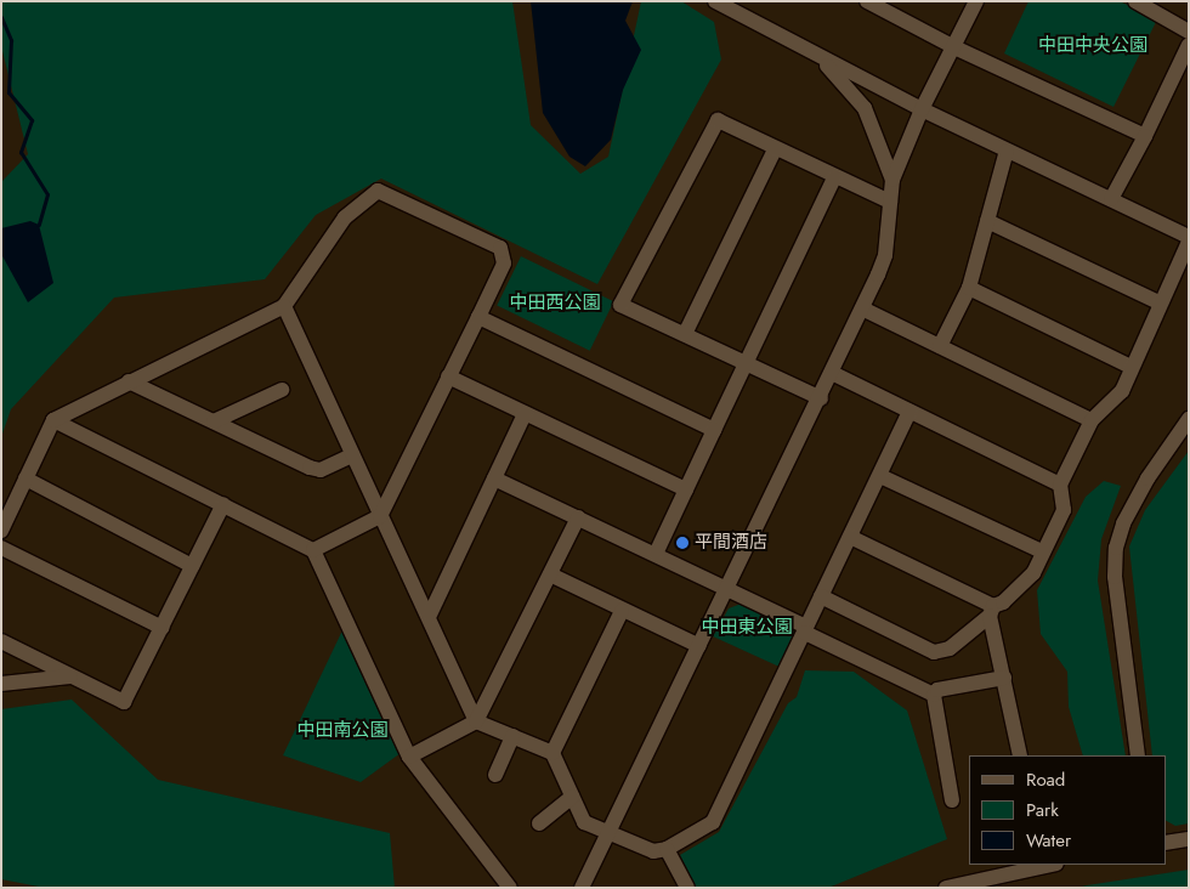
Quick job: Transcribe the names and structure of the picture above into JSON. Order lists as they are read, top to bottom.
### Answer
{
  "parks": [
    "中田中央公園",
    "中田西公園",
    "中田東公園",
    "中田南公園"
  ],
  "places": ["平間酒店"],
  "legend": ["Road", "Park", "Water"]
}
